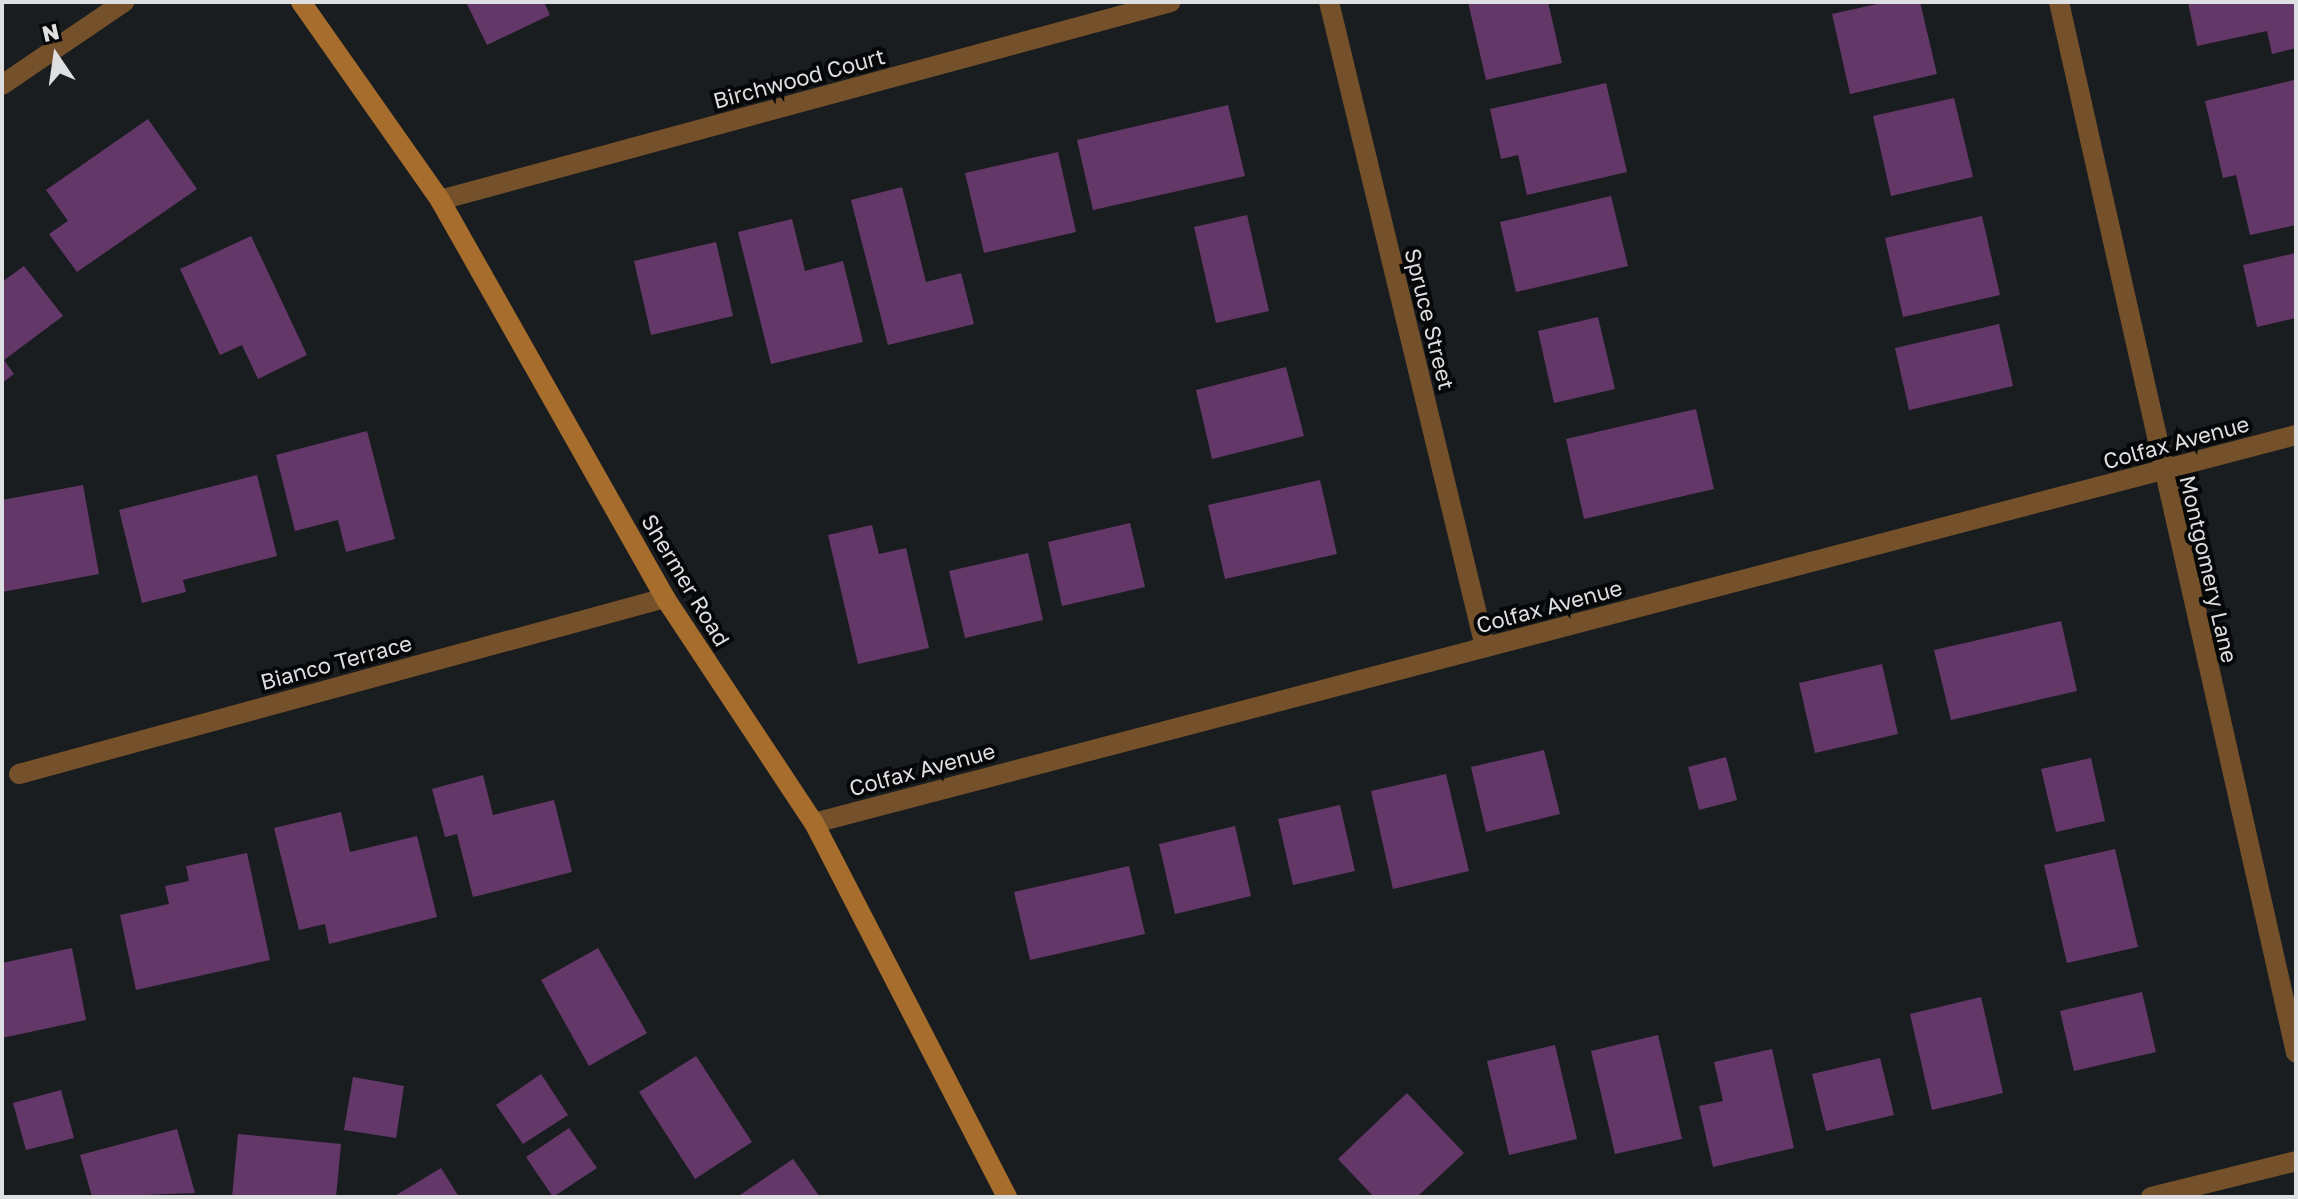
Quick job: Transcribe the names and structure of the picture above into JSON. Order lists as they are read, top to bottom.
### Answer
{
  "streets": {
    "main road": ["Shermer Road"],
    "street": [
      "Birchwood Court",
      "Spruce Street",
      "Colfax Avenue",
      "Montgomery Lane",
      "Bianco Terrace"
    ]
  },
  "crossings": [
    ["Birchwood Court", "Shermer Road"],
    ["Spruce Street", "Colfax Avenue"],
    ["Colfax Avenue", "Montgomery Lane"],
    ["Colfax Avenue", "Shermer Road"],
    ["Shermer Road", "Bianco Terrace"]
  ],
  "north": "top"
}
